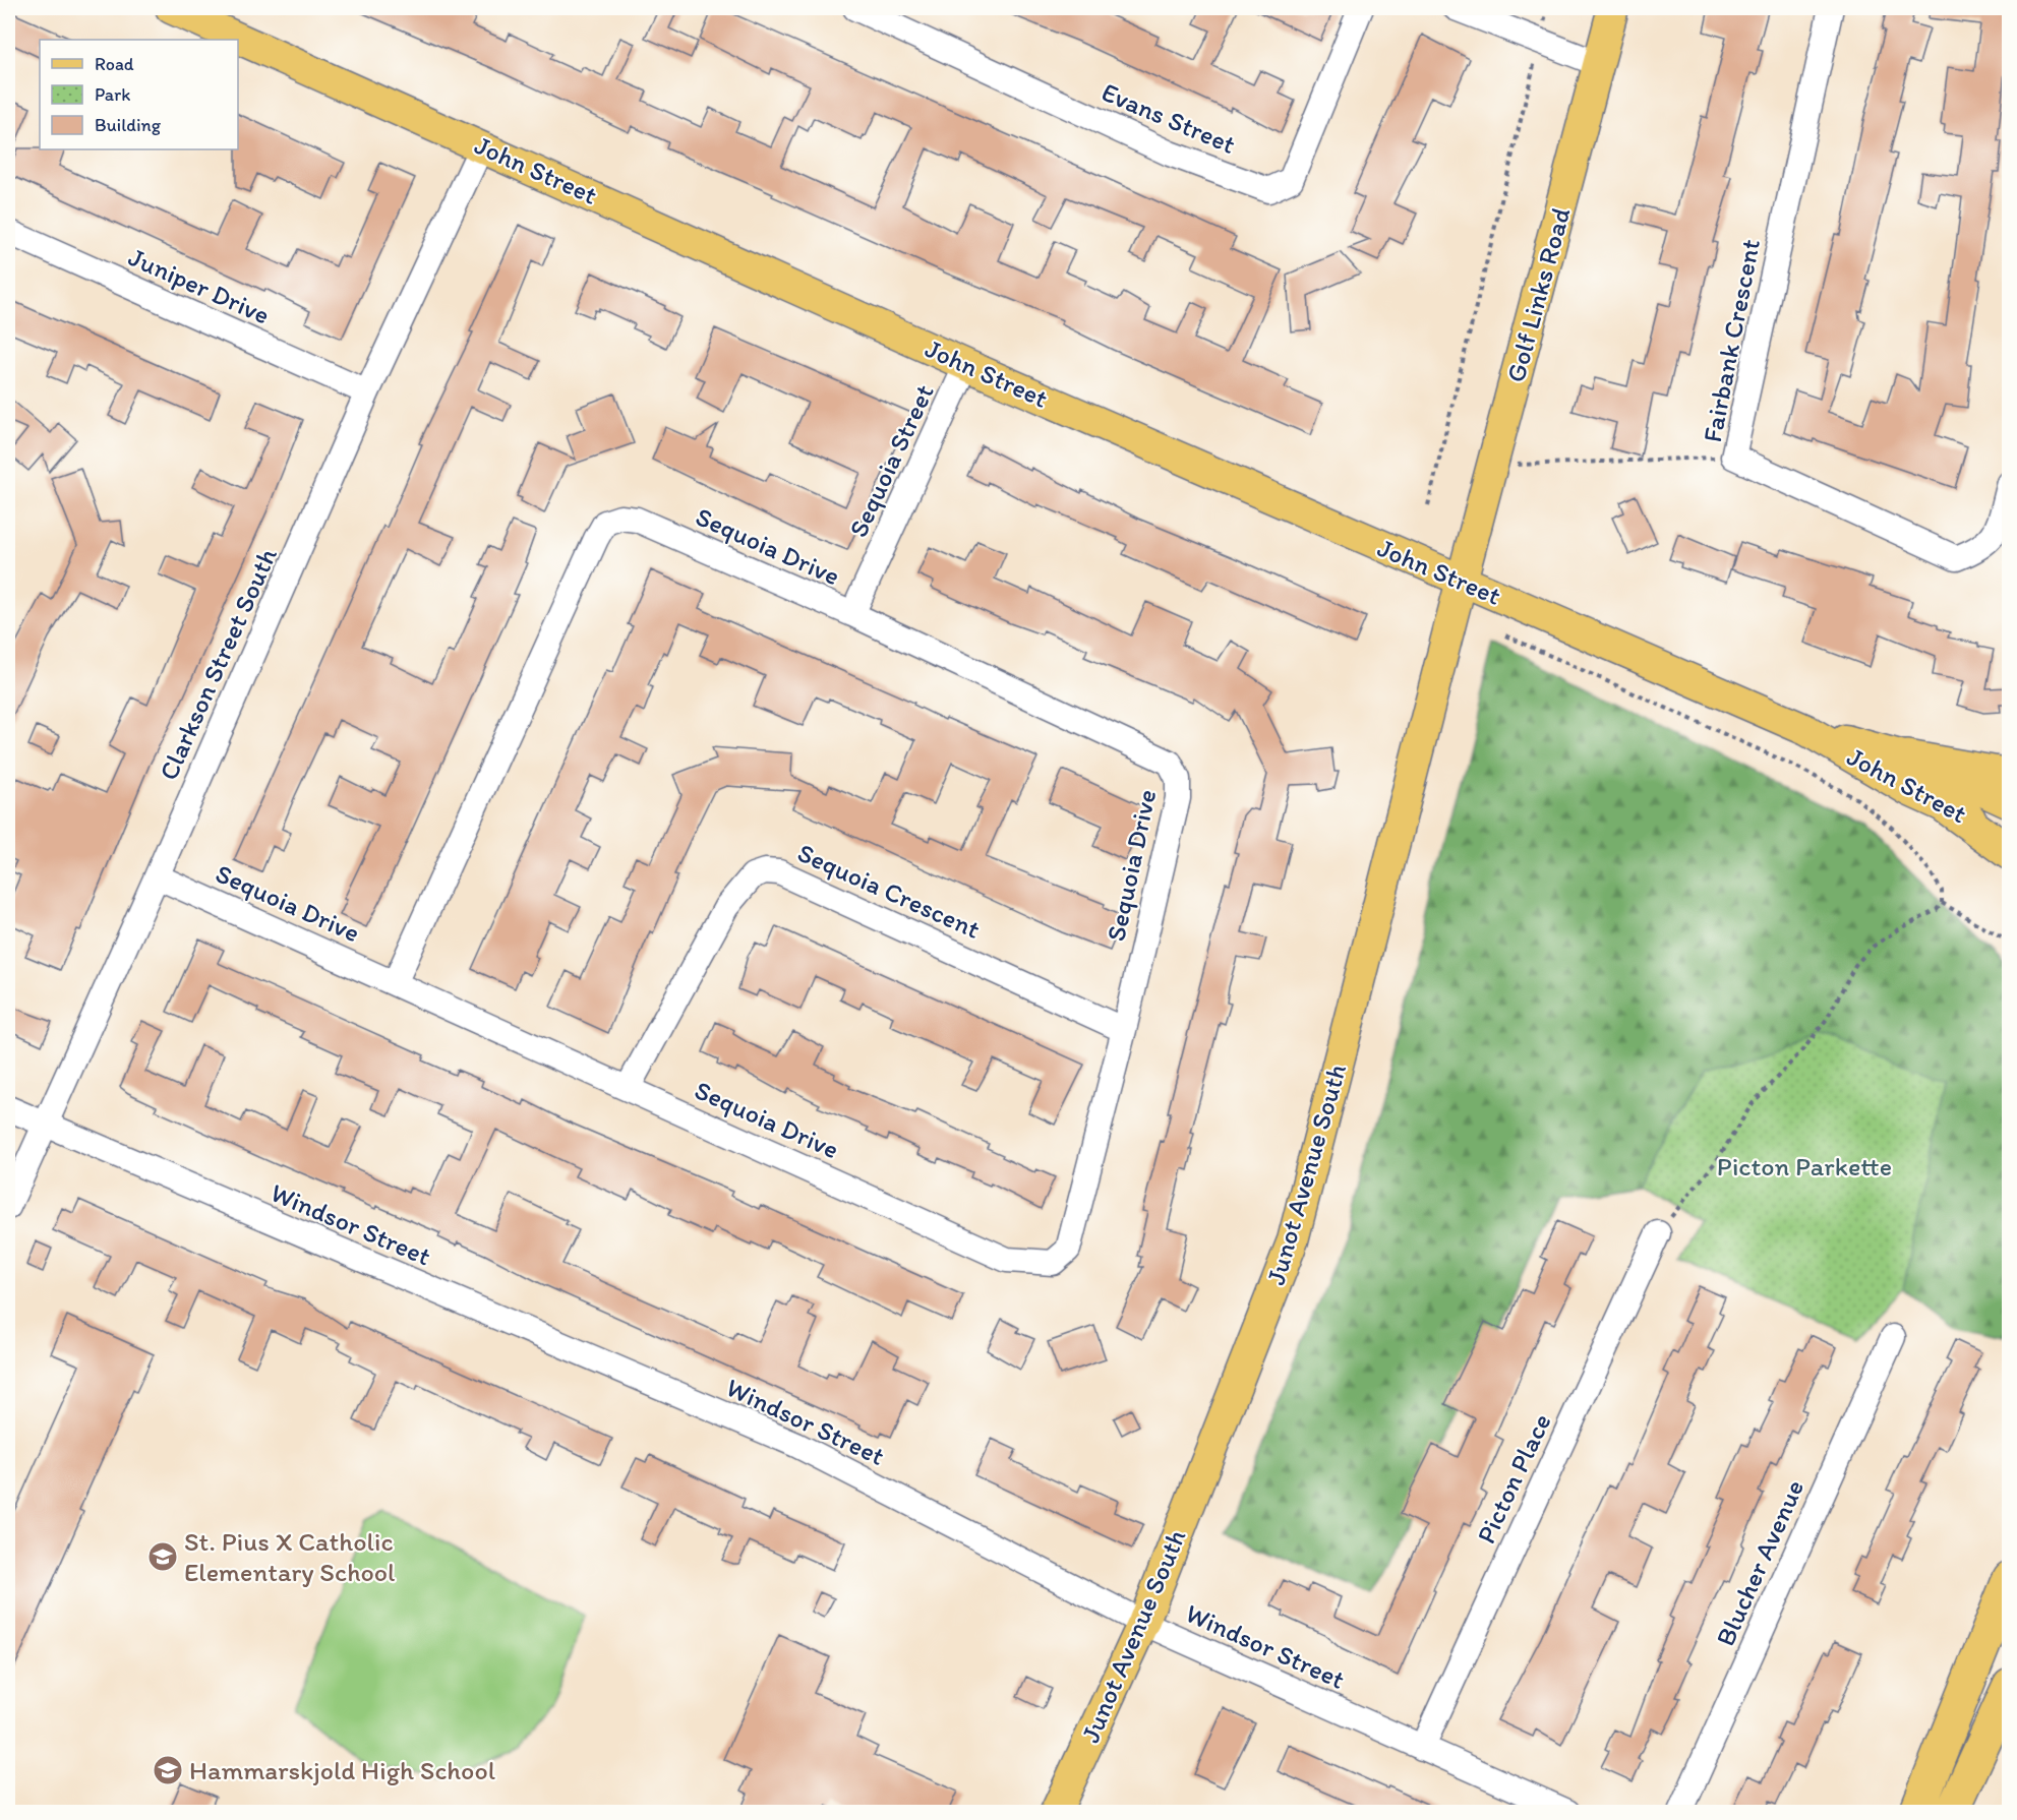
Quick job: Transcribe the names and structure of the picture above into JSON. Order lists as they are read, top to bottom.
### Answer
{
  "streets": {
    "main road": ["John Street", "Golf Links Road", "Junot Avenue South"],
    "street": [
      "Evans Street",
      "Juniper Drive",
      "Fairbank Crescent",
      "Sequoia Street",
      "Sequoia Drive",
      "Clarkson Street South",
      "Sequoia Crescent",
      "Windsor Street",
      "Picton Place",
      "Blucher Avenue"
    ]
  },
  "crossings": [
    ["John Street", "Golf Links Road"],
    ["John Street", "Sequoia Street"],
    ["John Street", "Clarkson Street South"],
    ["John Street", "Junot Avenue South"],
    ["Juniper Drive", "Clarkson Street South"],
    ["Golf Links Road", "Junot Avenue South"],
    ["Sequoia Street", "Sequoia Drive"],
    ["Sequoia Drive", "Clarkson Street South"],
    ["Sequoia Drive", "Sequoia Crescent"],
    ["Clarkson Street South", "Windsor Street"],
    ["Junot Avenue South", "Windsor Street"],
    ["Windsor Street", "Picton Place"]
  ],
  "parks": ["Picton Parkette"],
  "places": {
    "school or university": ["St. Pius X Catholic Elementary School", "Hammarskjold High School"]
  },
  "legend": ["Road", "Park", "Building"]
}
